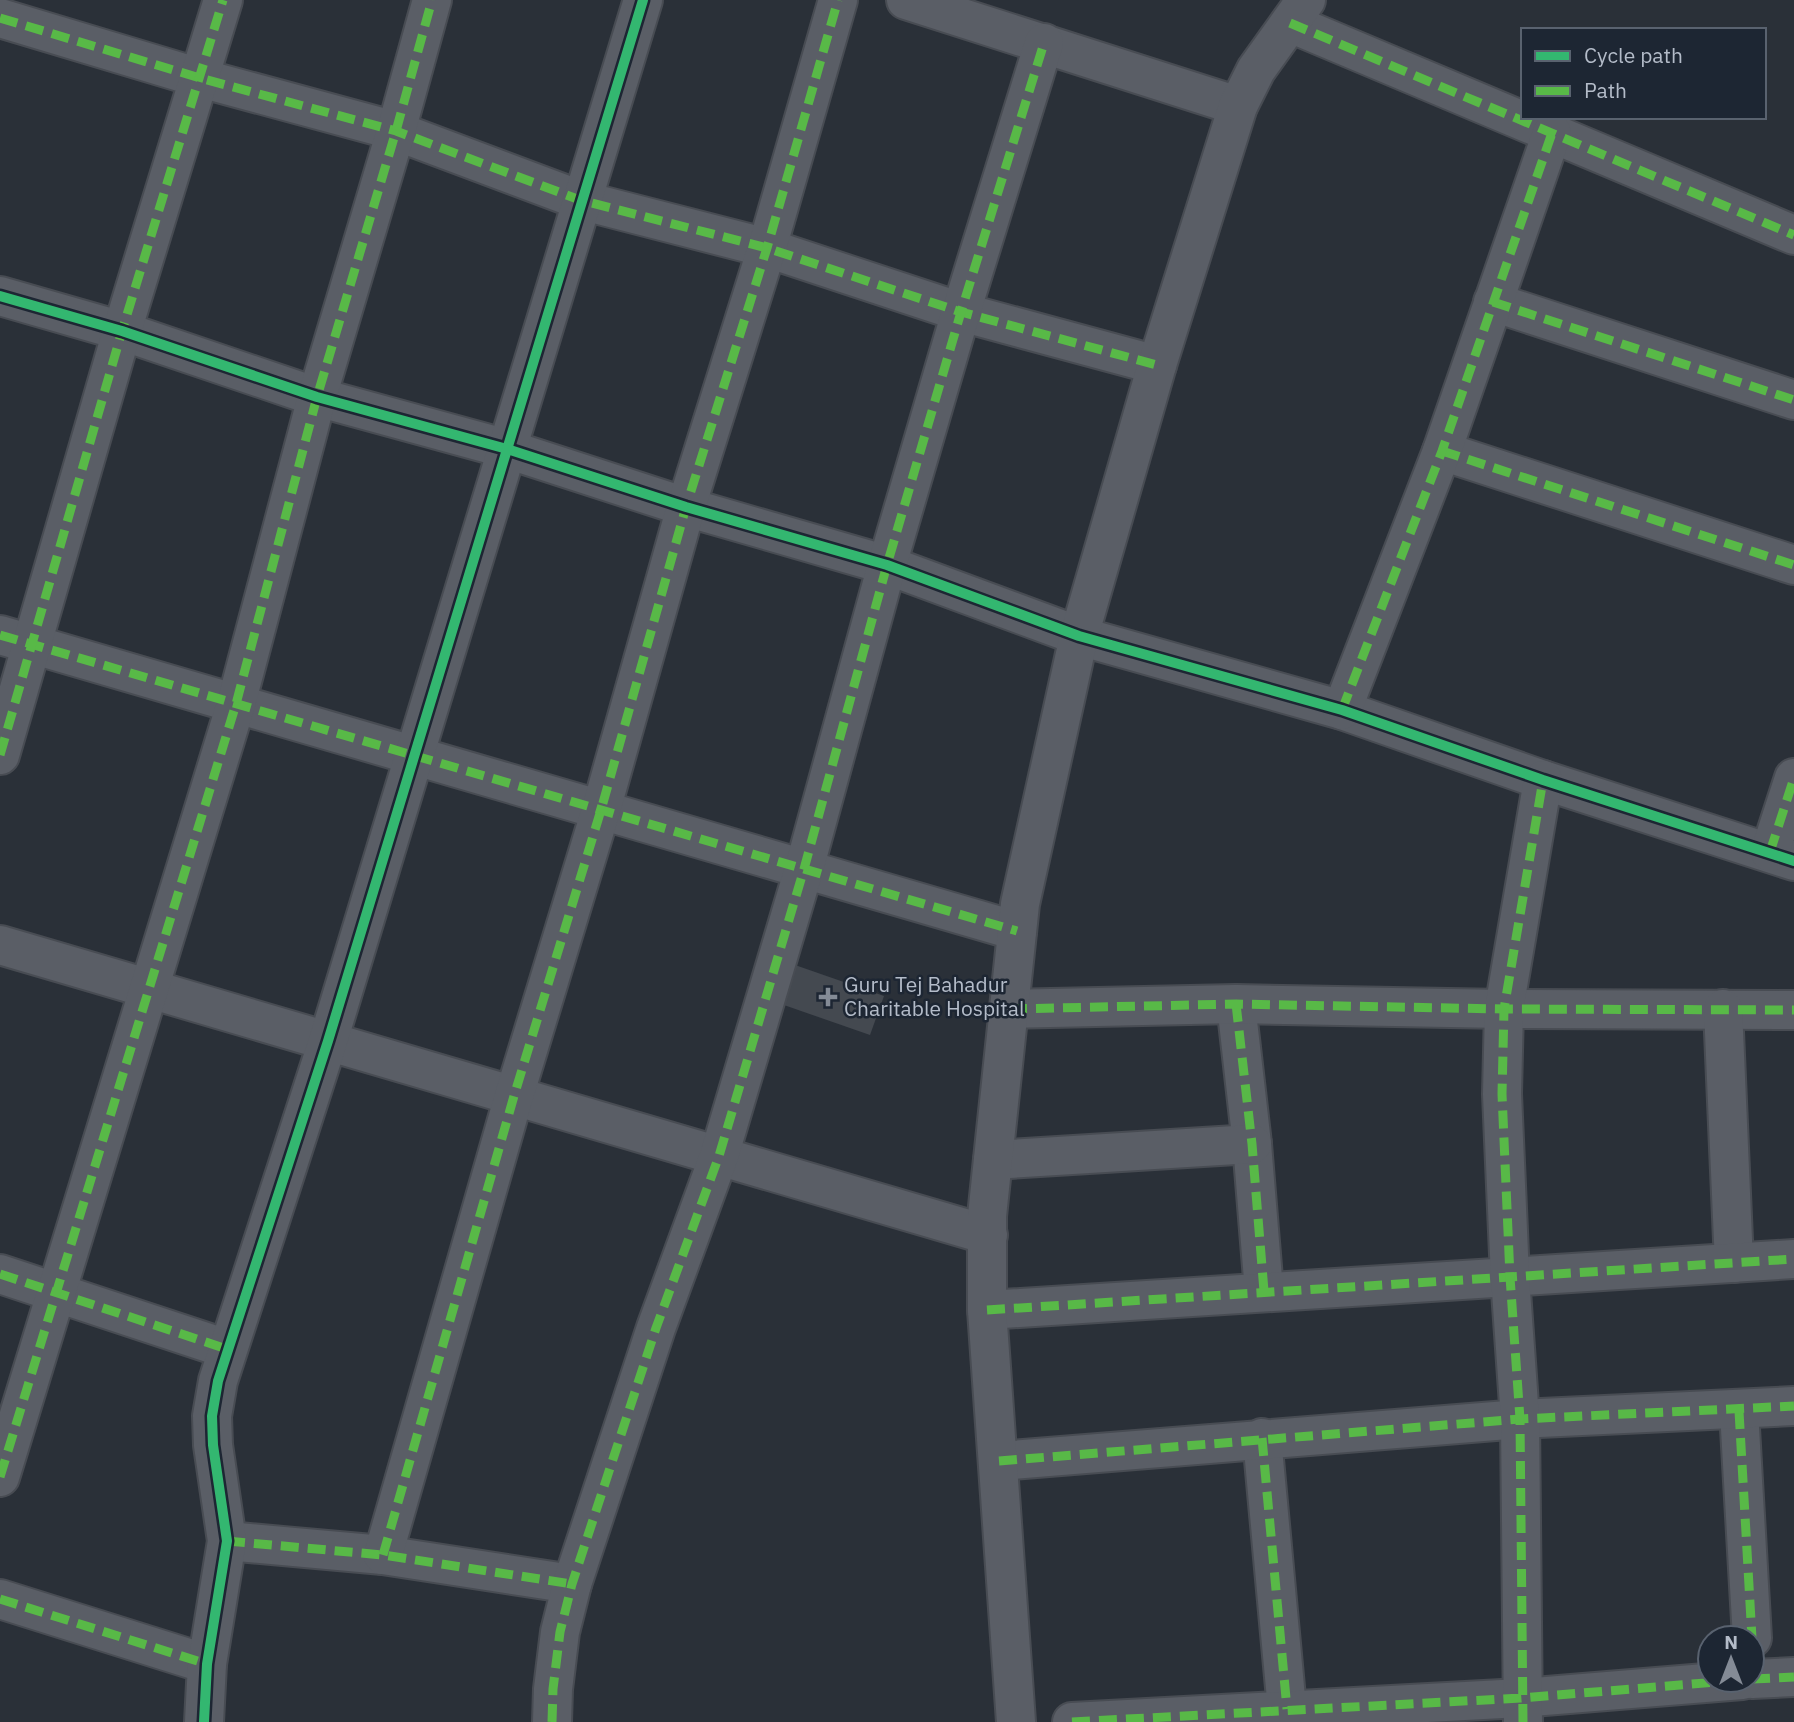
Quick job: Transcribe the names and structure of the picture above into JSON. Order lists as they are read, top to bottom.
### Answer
{
  "places": {
    "health": ["Guru Tej Bahadur Charitable Hospital"]
  },
  "legend": ["Cycle path", "Path"],
  "north": "top"
}
